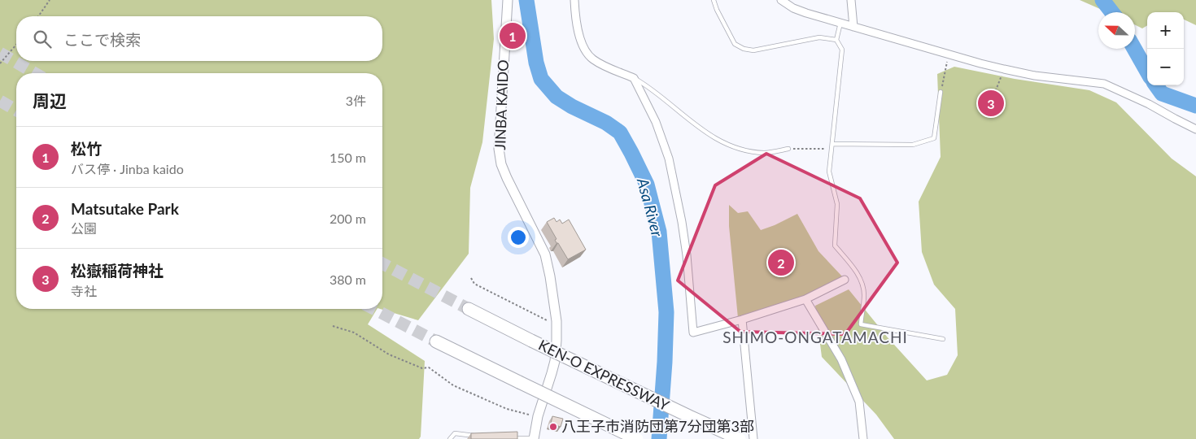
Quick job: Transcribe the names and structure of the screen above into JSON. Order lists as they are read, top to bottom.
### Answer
{
  "streets": {
    "highway": ["KEN-O EXPRESSWAY"],
    "main road": ["JINBA KAIDO"]
  },
  "districts": ["SHIMO-ONGATAMACHI"],
  "water": ["Asa River"],
  "places": ["八王子市消防団第7分団第3部"],
  "north": "left",
  "page": {
    "map_buttons": ["+", "−"],
    "search": "ここで検索",
    "pins": ["1", "3", "2"],
    "heading": ["周辺", "3件"],
    "list": [
      {
        "mark": "1",
        "name": "松竹",
        "note": "バス停 · Jinba kaido",
        "value": "150 m"
      },
      {
        "mark": "2",
        "name": "Matsutake Park",
        "note": "公園",
        "value": "200 m"
      },
      {
        "mark": "3",
        "name": "松嶽稲荷神社",
        "note": "寺社",
        "value": "380 m"
      }
    ]
  }
}
